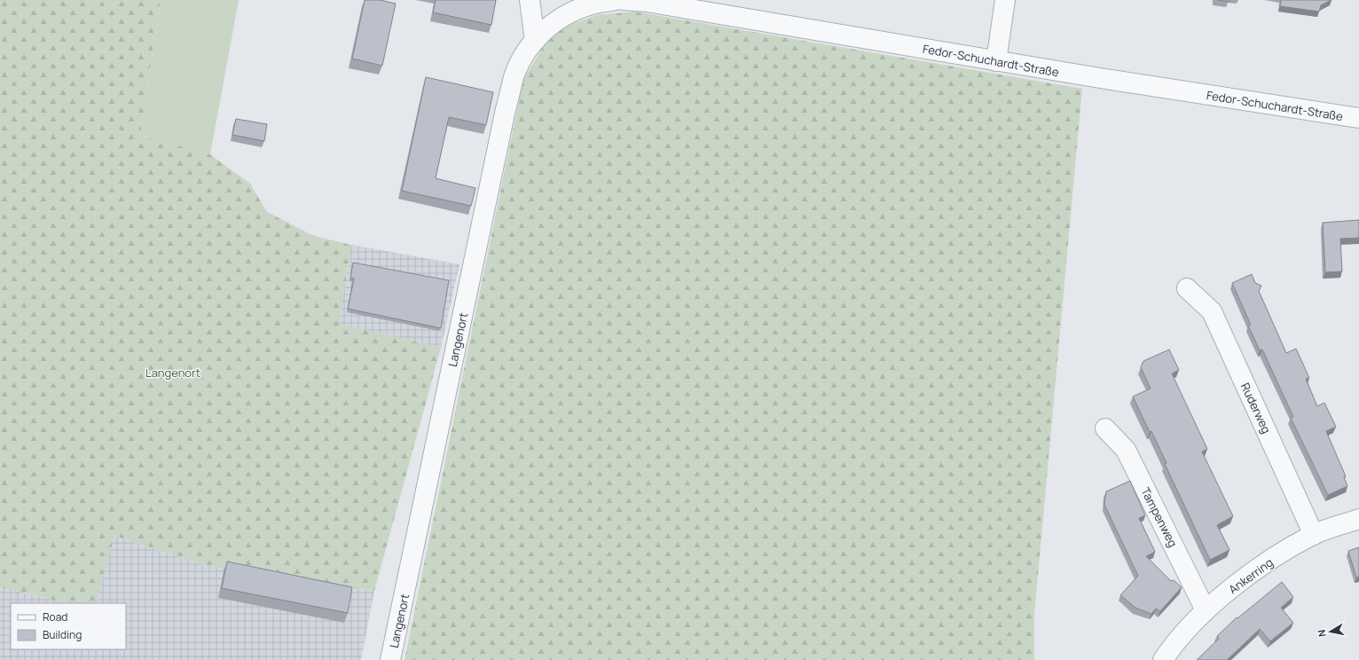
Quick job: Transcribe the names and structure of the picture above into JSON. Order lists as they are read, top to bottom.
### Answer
{
  "streets": {
    "street": [
      "Fedor-Schuchardt-Straße",
      "Langenort",
      "Ruderweg",
      "Tampenweg",
      "Ankerring"
    ]
  },
  "crossings": [
    ["Ruderweg", "Ankerring"],
    ["Tampenweg", "Ankerring"]
  ],
  "parks": ["Langenort"],
  "legend": ["Road", "Building"],
  "north": "left"
}
